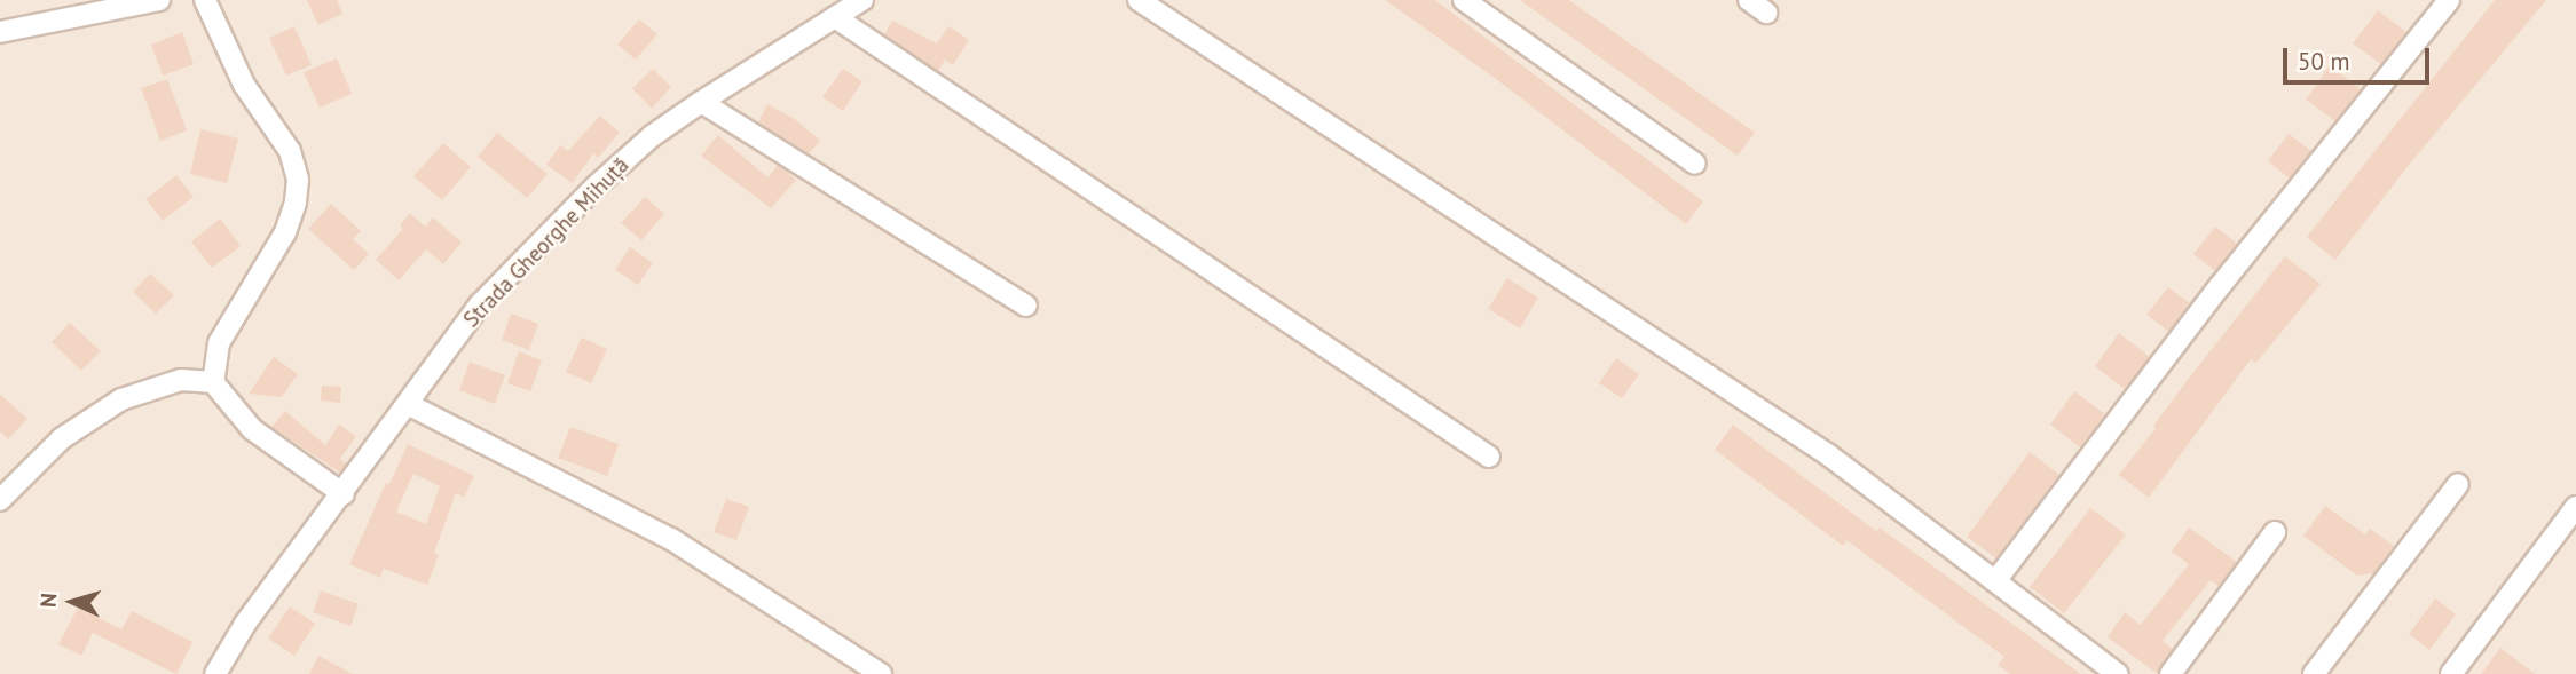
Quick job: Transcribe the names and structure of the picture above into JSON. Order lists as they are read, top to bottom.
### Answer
{
  "streets": {
    "street": ["Strada Gheorghe Mihuță"]
  },
  "scale_bar": "50 m",
  "north": "left"
}
